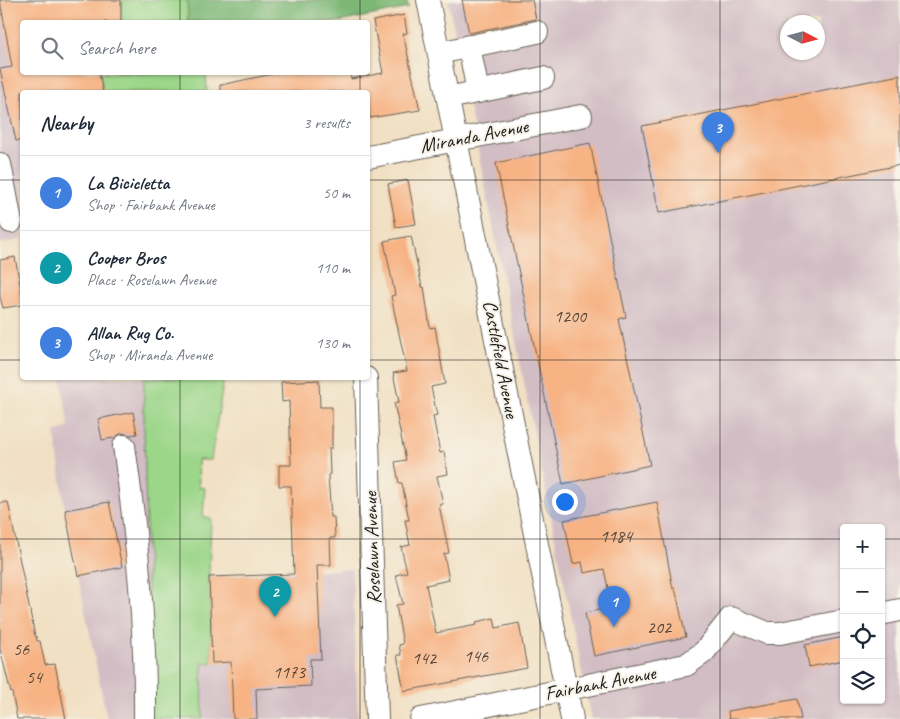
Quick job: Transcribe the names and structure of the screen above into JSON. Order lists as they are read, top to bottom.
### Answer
{
  "streets": {
    "street": [
      "Miranda Avenue",
      "Castlefield Avenue",
      "Roselawn Avenue",
      "Fairbank Avenue"
    ]
  },
  "crossings": [
    ["Miranda Avenue", "Castlefield Avenue"],
    ["Castlefield Avenue", "Fairbank Avenue"]
  ],
  "house_numbers": [
    "1200",
    "1184",
    "202",
    "56",
    "146",
    "142",
    "1173",
    "54"
  ],
  "north": "right",
  "page": {
    "search": "Search here",
    "heading": ["Nearby", "3 results"],
    "pins": ["3", "2", "1"],
    "list": [
      {
        "mark": "1",
        "name": "La Bicicletta",
        "note": "Shop · Fairbank Avenue",
        "value": "50 m"
      },
      {
        "mark": "2",
        "name": "Cooper Bros",
        "note": "Place · Roselawn Avenue",
        "value": "110 m"
      },
      {
        "mark": "3",
        "name": "Allan Rug Co.",
        "note": "Shop · Miranda Avenue",
        "value": "130 m"
      }
    ],
    "map_buttons": ["+", "−"]
  }
}
